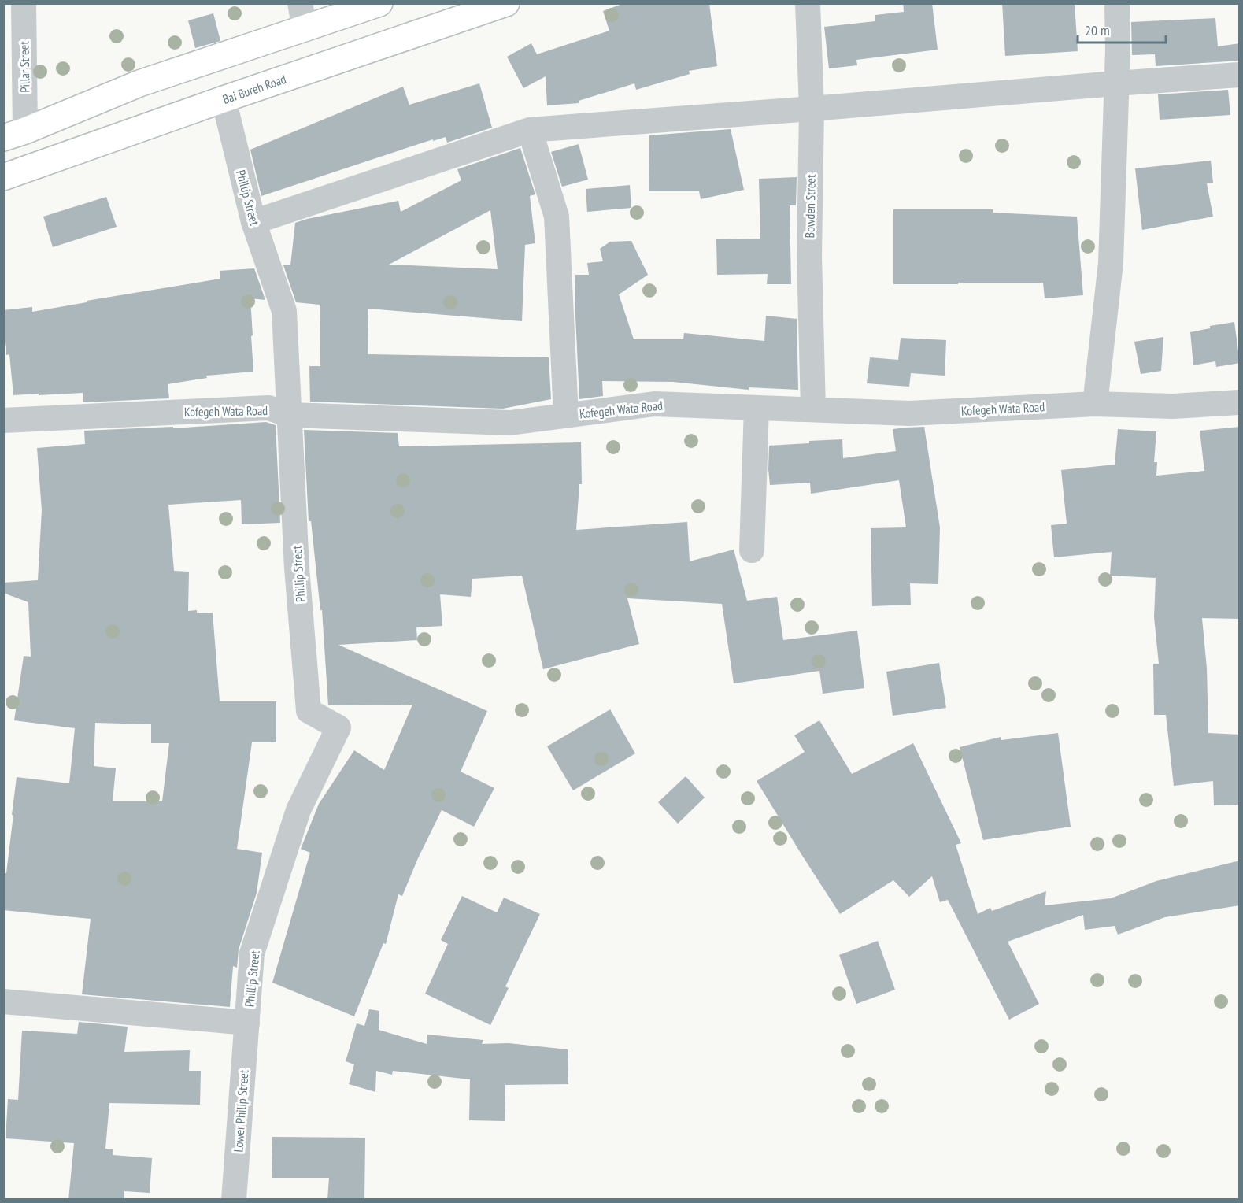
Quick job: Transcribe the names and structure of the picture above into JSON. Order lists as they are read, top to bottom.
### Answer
{
  "streets": {
    "highway": ["Bai Bureh Road"],
    "street": [
      "Pillar Street",
      "Phillip Street",
      "Bowden Street",
      "Kofegeh Wata Road",
      "Lower Philip Street"
    ]
  },
  "crossings": [
    ["Bai Bureh Road", "Phillip Street"],
    ["Phillip Street", "Kofegeh Wata Road"],
    ["Phillip Street", "Lower Philip Street"],
    ["Bowden Street", "Kofegeh Wata Road"]
  ],
  "scale_bar": "20 m"
}
